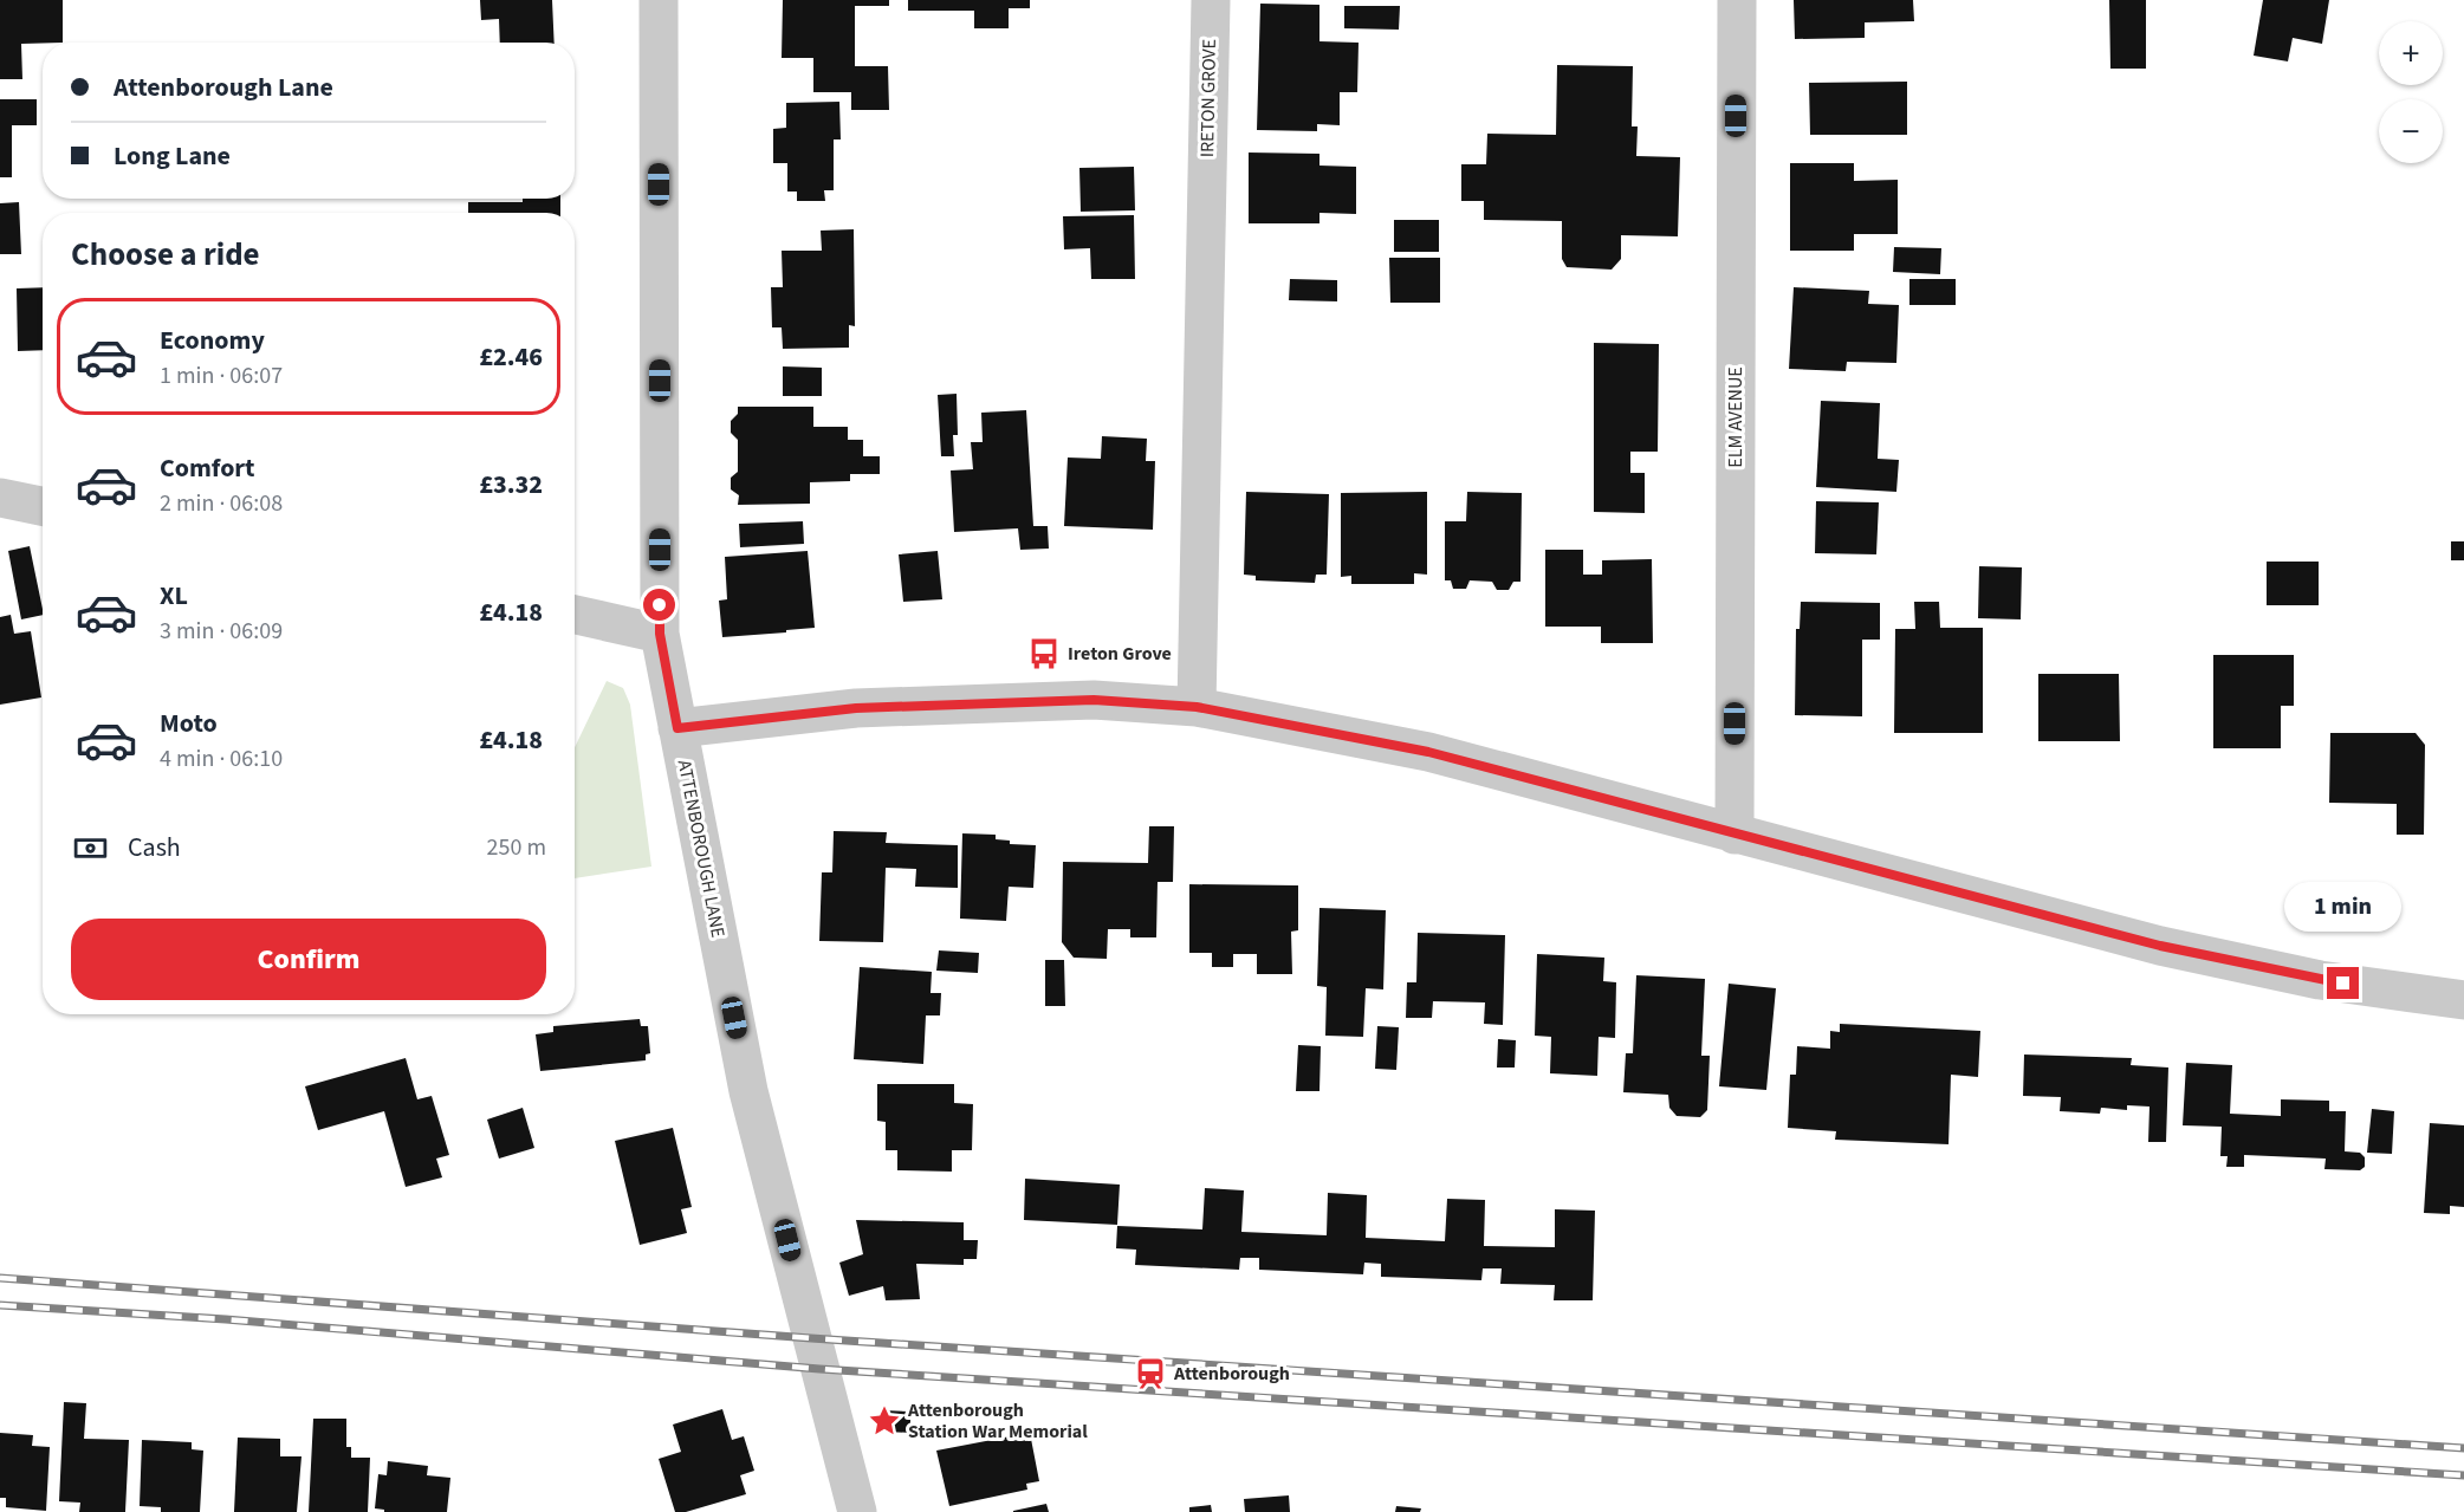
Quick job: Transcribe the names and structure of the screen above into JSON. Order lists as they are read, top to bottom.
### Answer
{
  "streets": {
    "street": ["IRETON GROVE", "ELM AVENUE", "ATTENBOROUGH LANE"]
  },
  "places": {
    "bus stop": ["Ireton Grove"],
    "station": ["Attenborough"],
    "place": ["Attenborough Station War Memorial"]
  },
  "page": {
    "map_buttons": ["+", "−"],
    "banner": ["Attenborough Lane", "Long Lane"],
    "heading": "Choose a ride",
    "list": [
      {
        "name": "Economy",
        "note": "1 min · 06:07",
        "value": "£2.46"
      },
      {
        "name": "Comfort",
        "note": "2 min · 06:08",
        "value": "£3.32"
      },
      {
        "name": "XL",
        "note": "3 min · 06:09",
        "value": "£4.18"
      },
      {
        "name": "Moto",
        "note": "4 min · 06:10",
        "value": "£4.18"
      }
    ],
    "pay": ["Cash", "250 m"],
    "bubble": "1 min",
    "buttons": "Confirm"
  }
}
